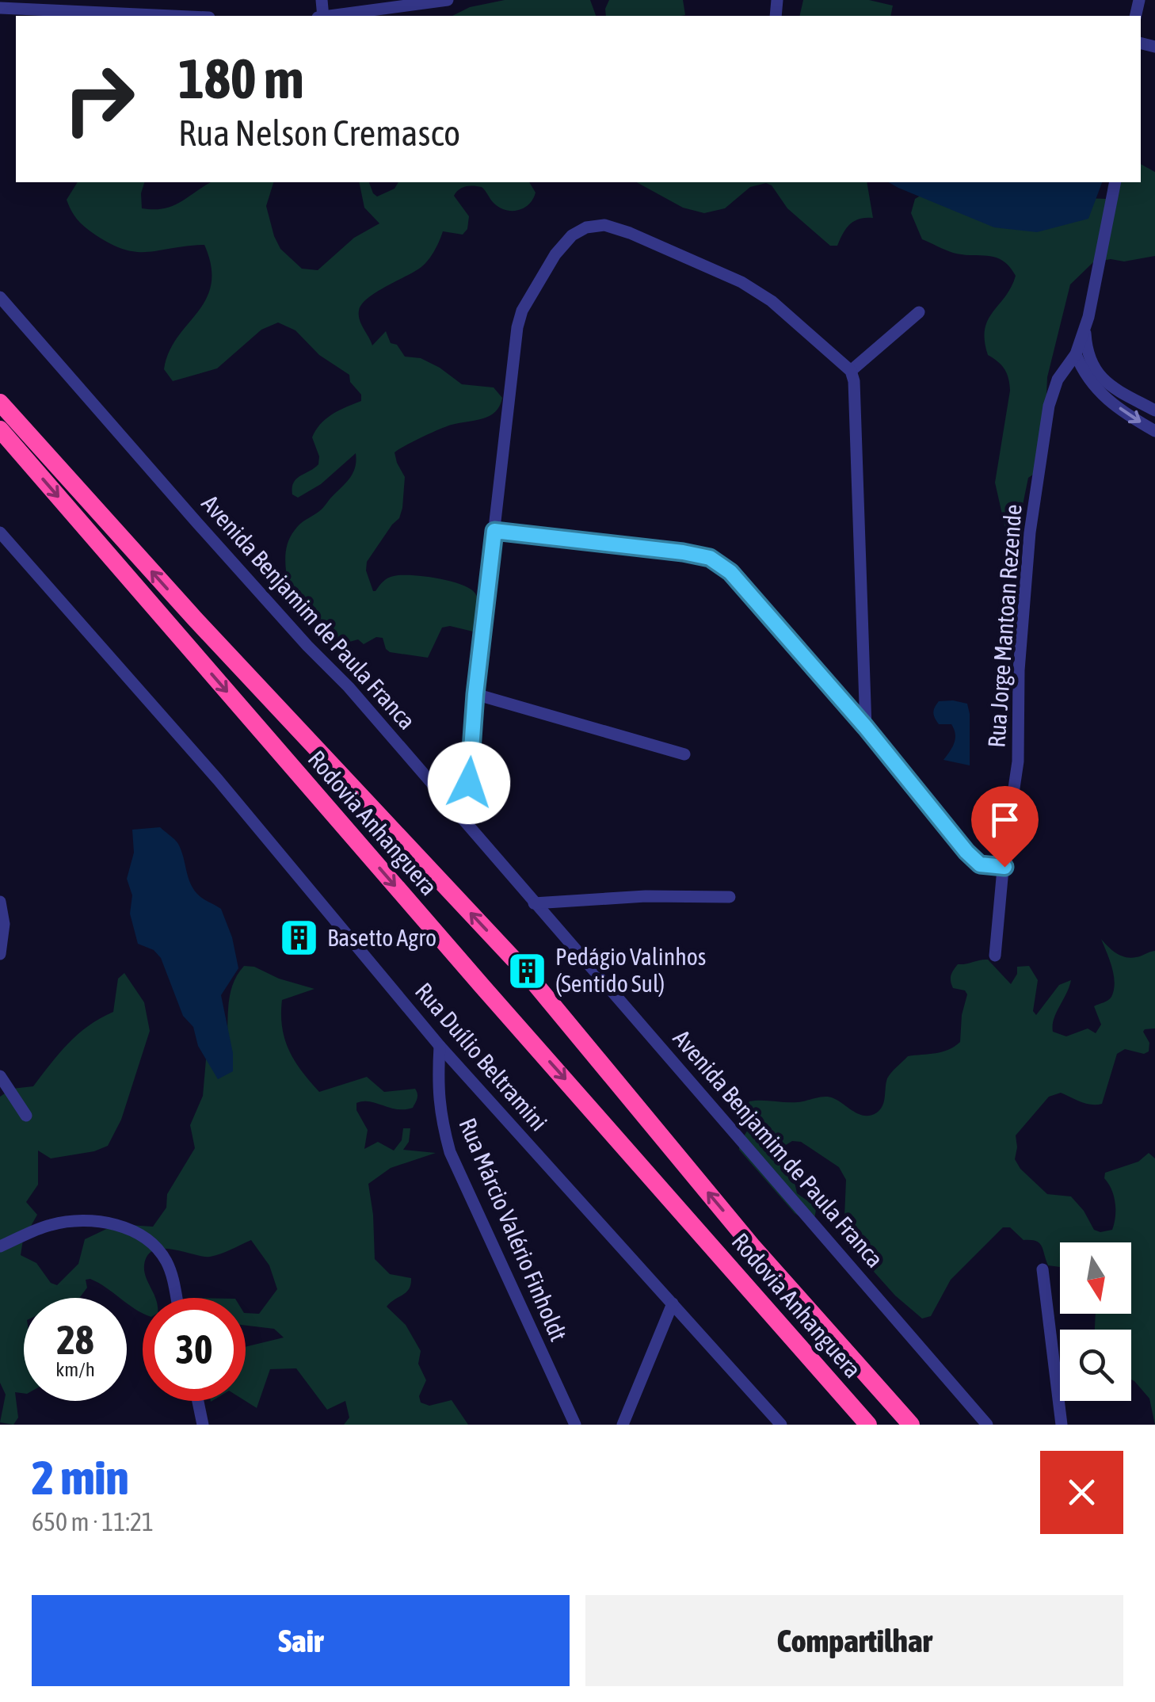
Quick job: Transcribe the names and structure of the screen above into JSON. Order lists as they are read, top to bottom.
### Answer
{
  "streets": {
    "highway": ["Rodovia Anhanguera"],
    "street": [
      "Avenida Benjamim de Paula Franca",
      "Rua Jorge Mantoan Rezende",
      "Rua Duílio Beltramini",
      "Rua Márcio Valério Finholdt"
    ]
  },
  "crossings": [
    ["Rua Duílio Beltramini", "Rua Márcio Valério Finholdt"]
  ],
  "places": {
    "building": ["Basetto Agro", "Pedágio Valinhos (Sentido Sul)"]
  },
  "north": "bottom",
  "page": {
    "turn": ["180 m", "Rua Nelson Cremasco"],
    "speed": "28 km/h",
    "limit": "30",
    "heading": ["2 min", "650 m · 11:21"],
    "buttons": ["Sair", "Compartilhar"]
  }
}
